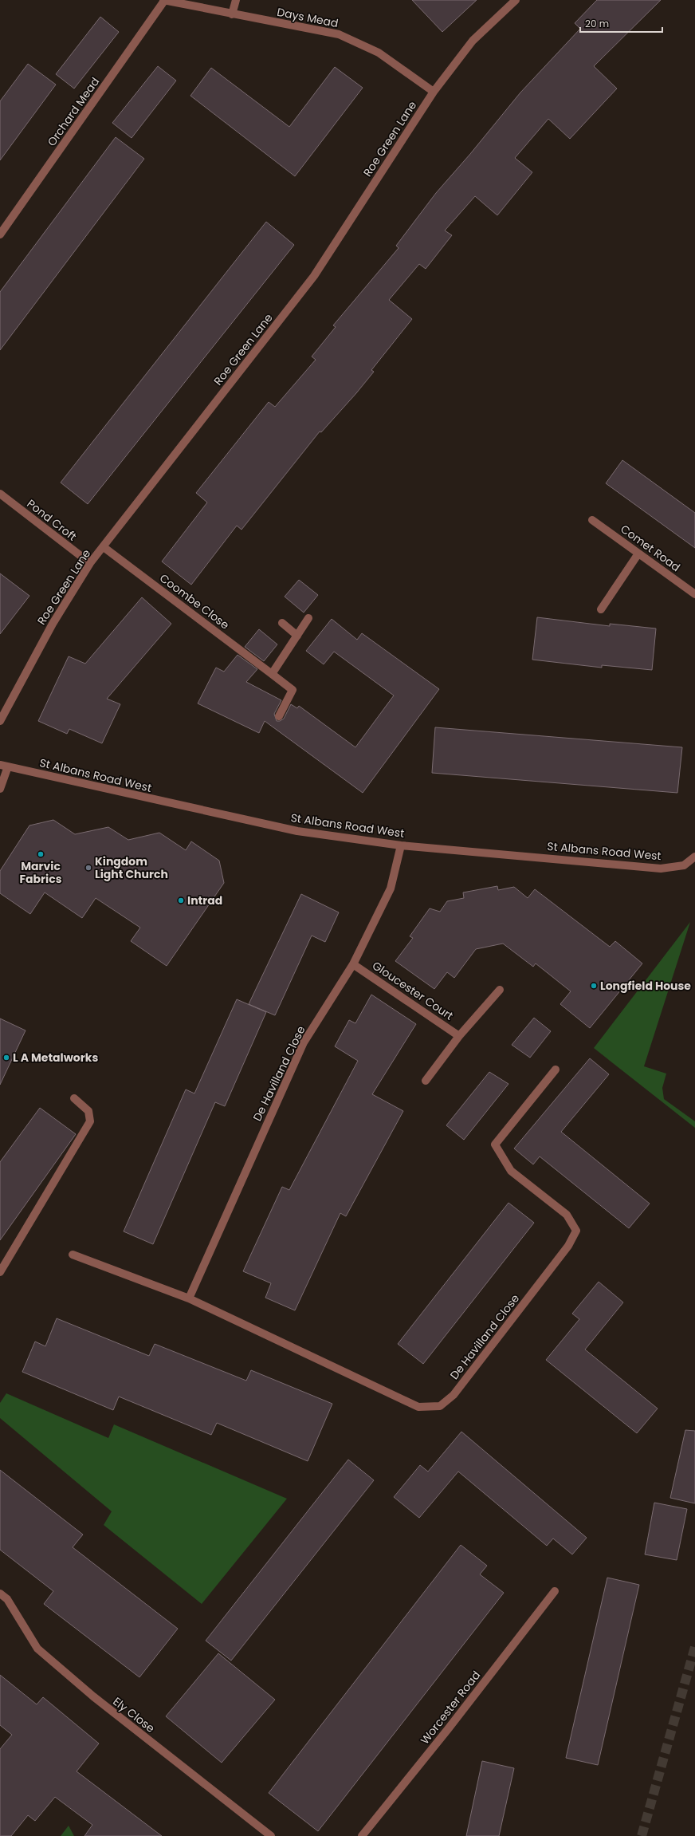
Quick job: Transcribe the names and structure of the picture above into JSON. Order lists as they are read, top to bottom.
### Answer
{
  "streets": {
    "street": [
      "Days Mead",
      "Orchard Mead",
      "Roe Green Lane",
      "Pond Croft",
      "Comet Road",
      "Coombe Close",
      "St Albans Road West",
      "Gloucester Court",
      "De Havilland Close",
      "Worcester Road",
      "Ely Close"
    ]
  },
  "crossings": [
    ["Days Mead", "Orchard Mead"],
    ["Days Mead", "Roe Green Lane"],
    ["Roe Green Lane", "Pond Croft"],
    ["Roe Green Lane", "Coombe Close"],
    ["St Albans Road West", "De Havilland Close"],
    ["Gloucester Court", "De Havilland Close"]
  ],
  "places": [
    "Marvic Fabrics",
    "Kingdom Light Church",
    "Intrad",
    "Longfield House",
    "L A Metalworks"
  ],
  "scale_bar": "20 m"
}
